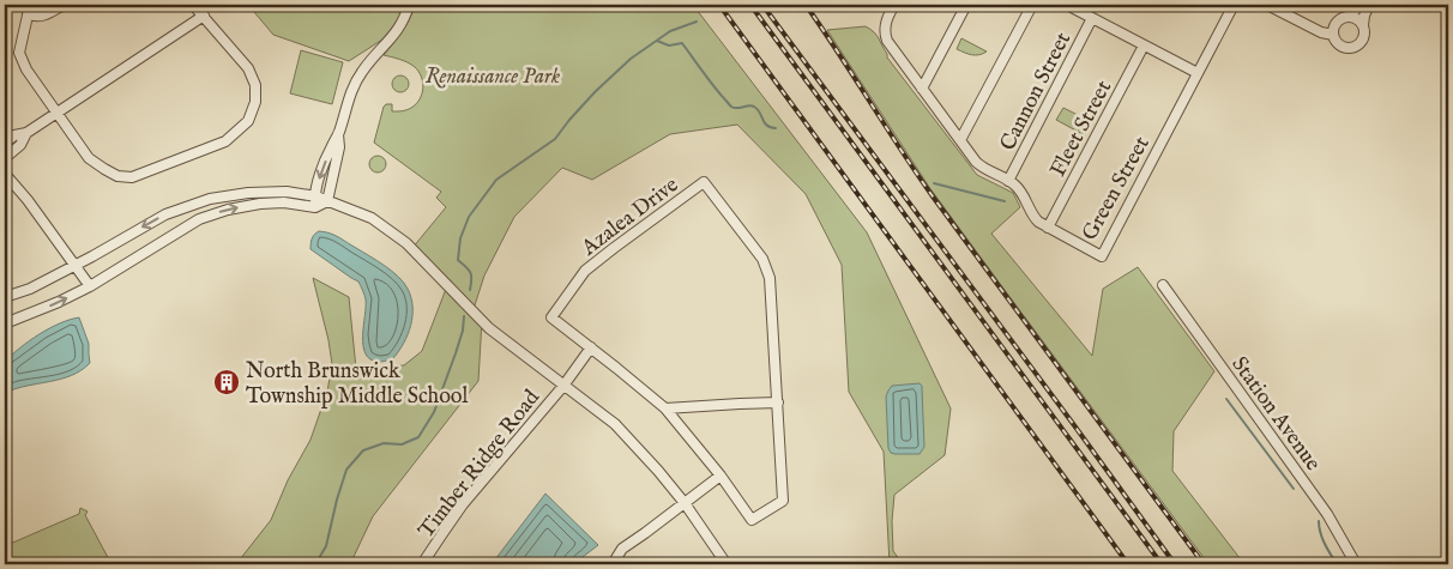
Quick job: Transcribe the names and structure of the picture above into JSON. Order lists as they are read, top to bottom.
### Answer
{
  "streets": {
    "street": [
      "Cannon Street",
      "Fleet Street",
      "Green Street",
      "Azalea Drive",
      "Station Avenue",
      "Timber Ridge Road"
    ]
  },
  "crossings": [
    ["Cannon Street", "Green Street"],
    ["Fleet Street", "Green Street"]
  ],
  "parks": ["Renaissance Park"],
  "places": {
    "building": ["North Brunswick Township Middle School"]
  }
}
